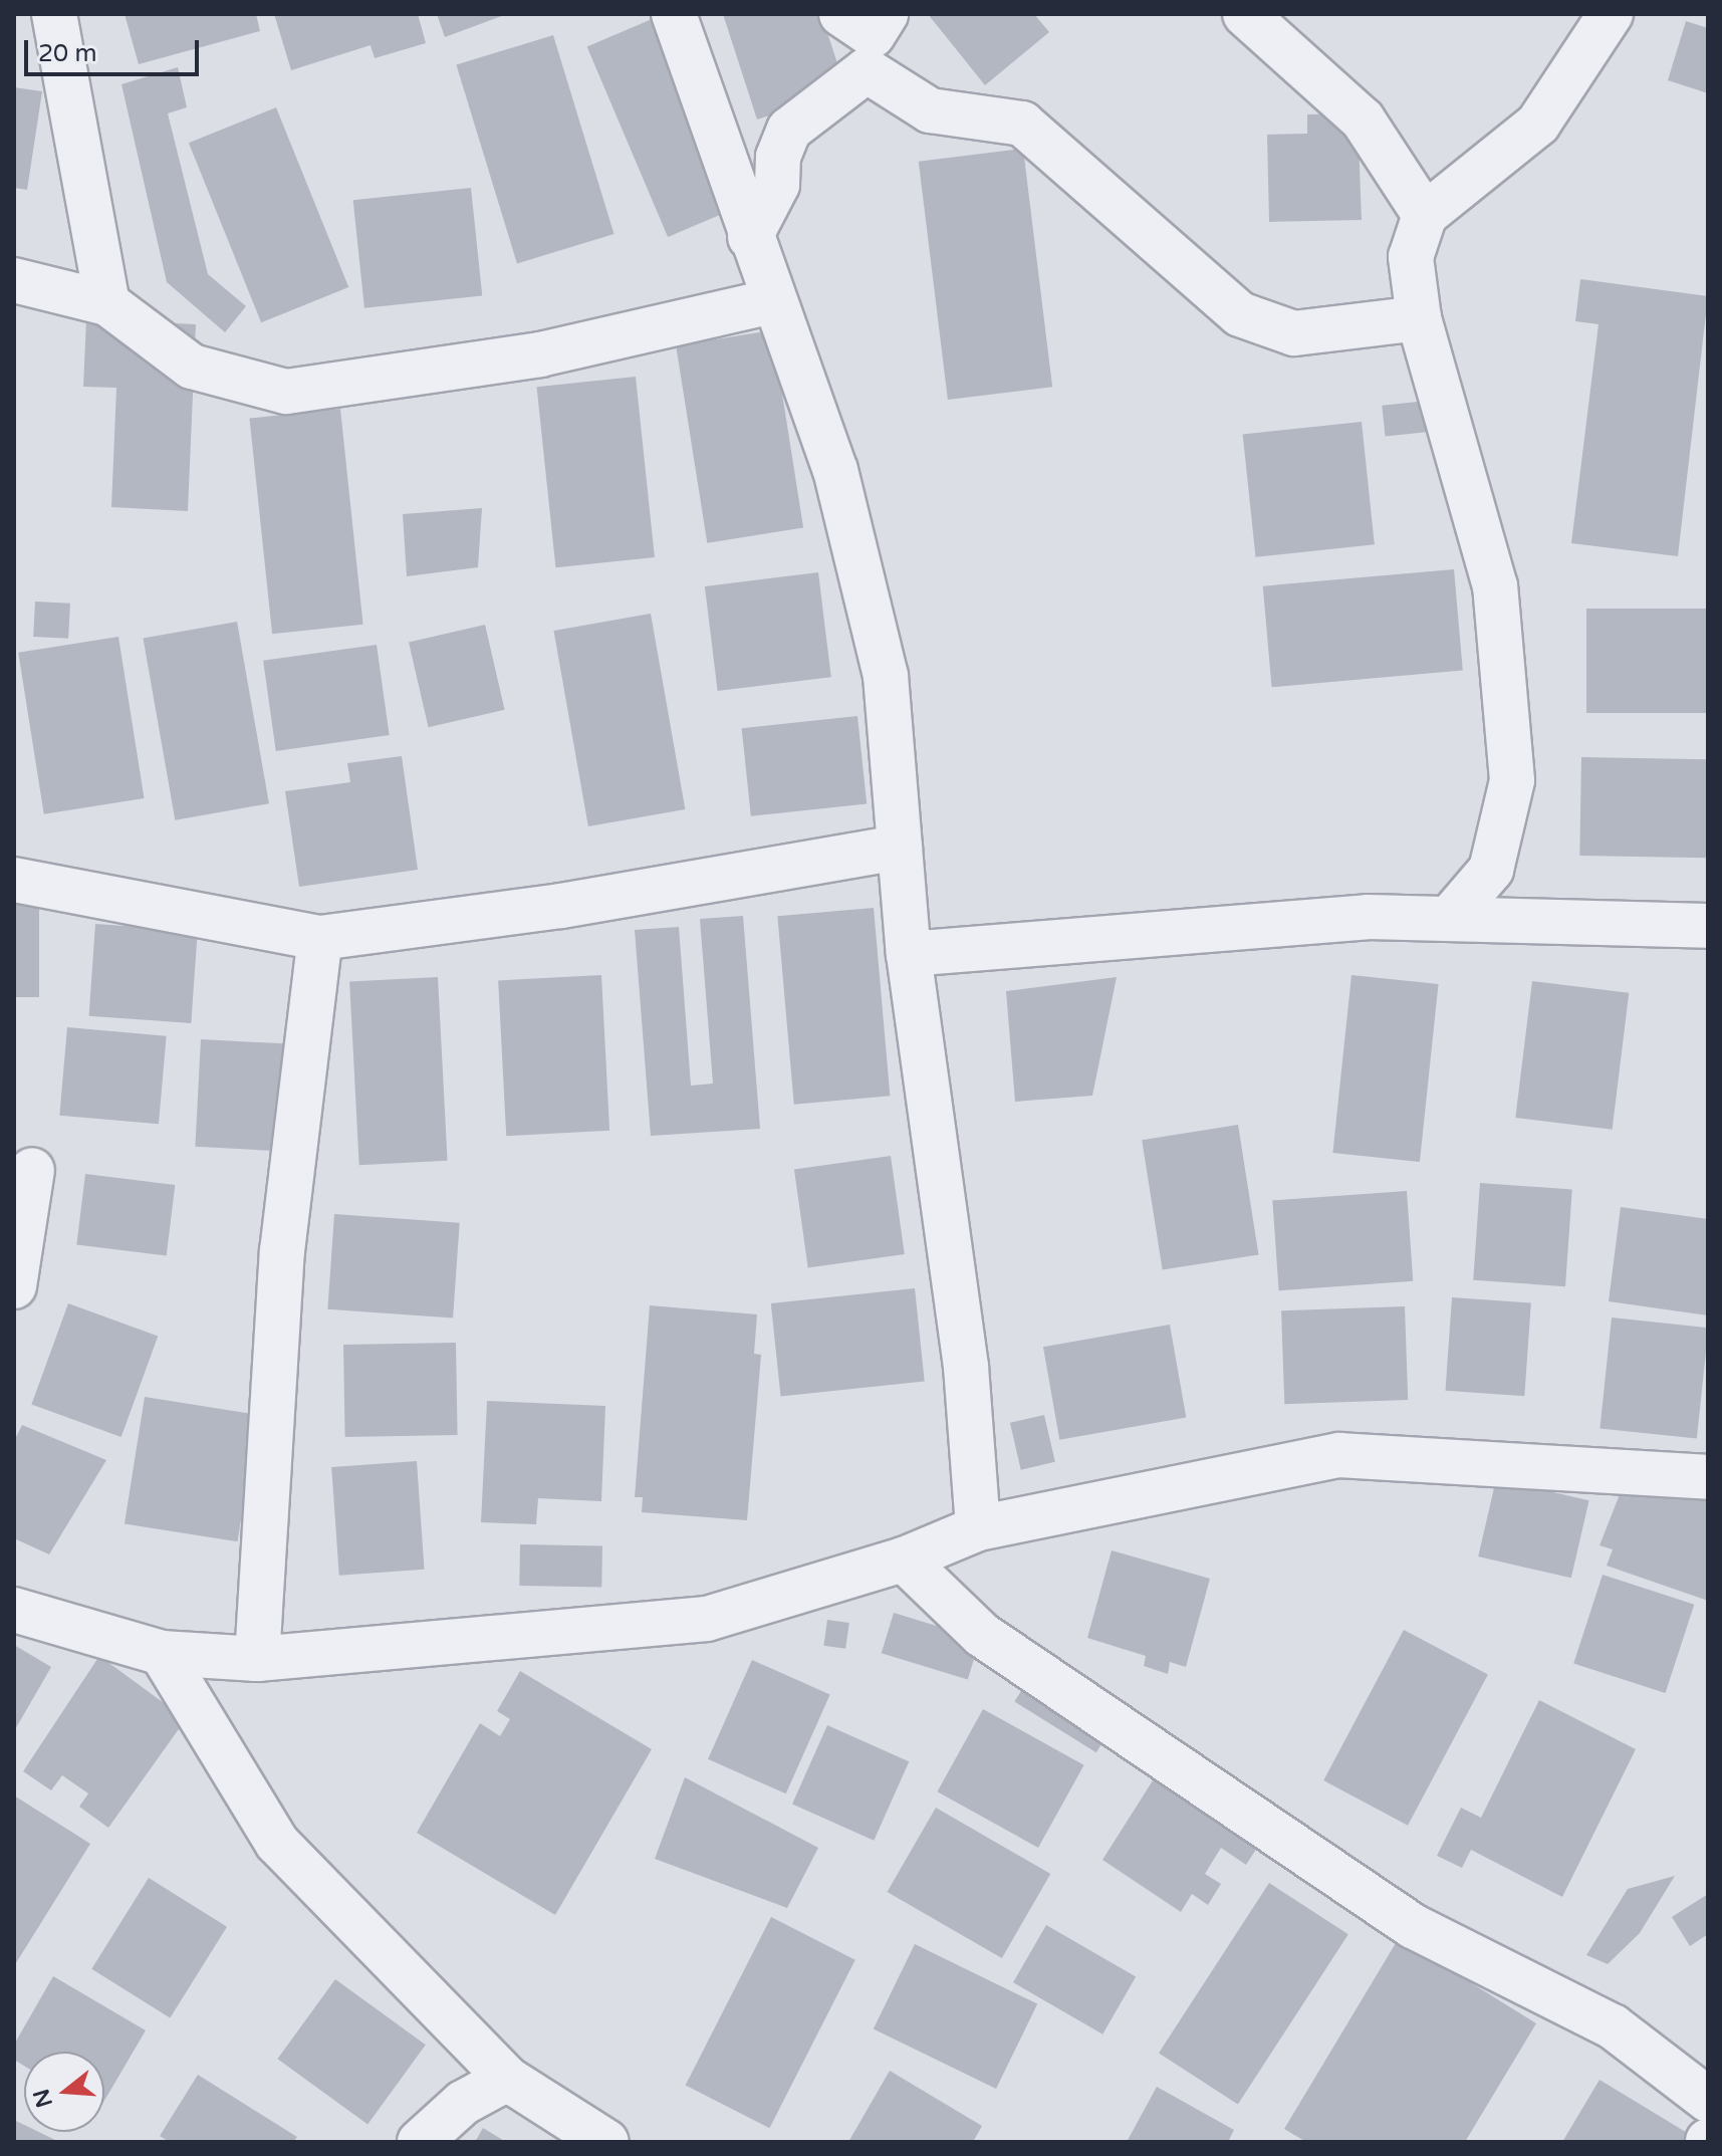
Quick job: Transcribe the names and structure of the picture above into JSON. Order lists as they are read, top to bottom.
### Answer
{
  "scale_bar": "20 m",
  "north": "left"
}
